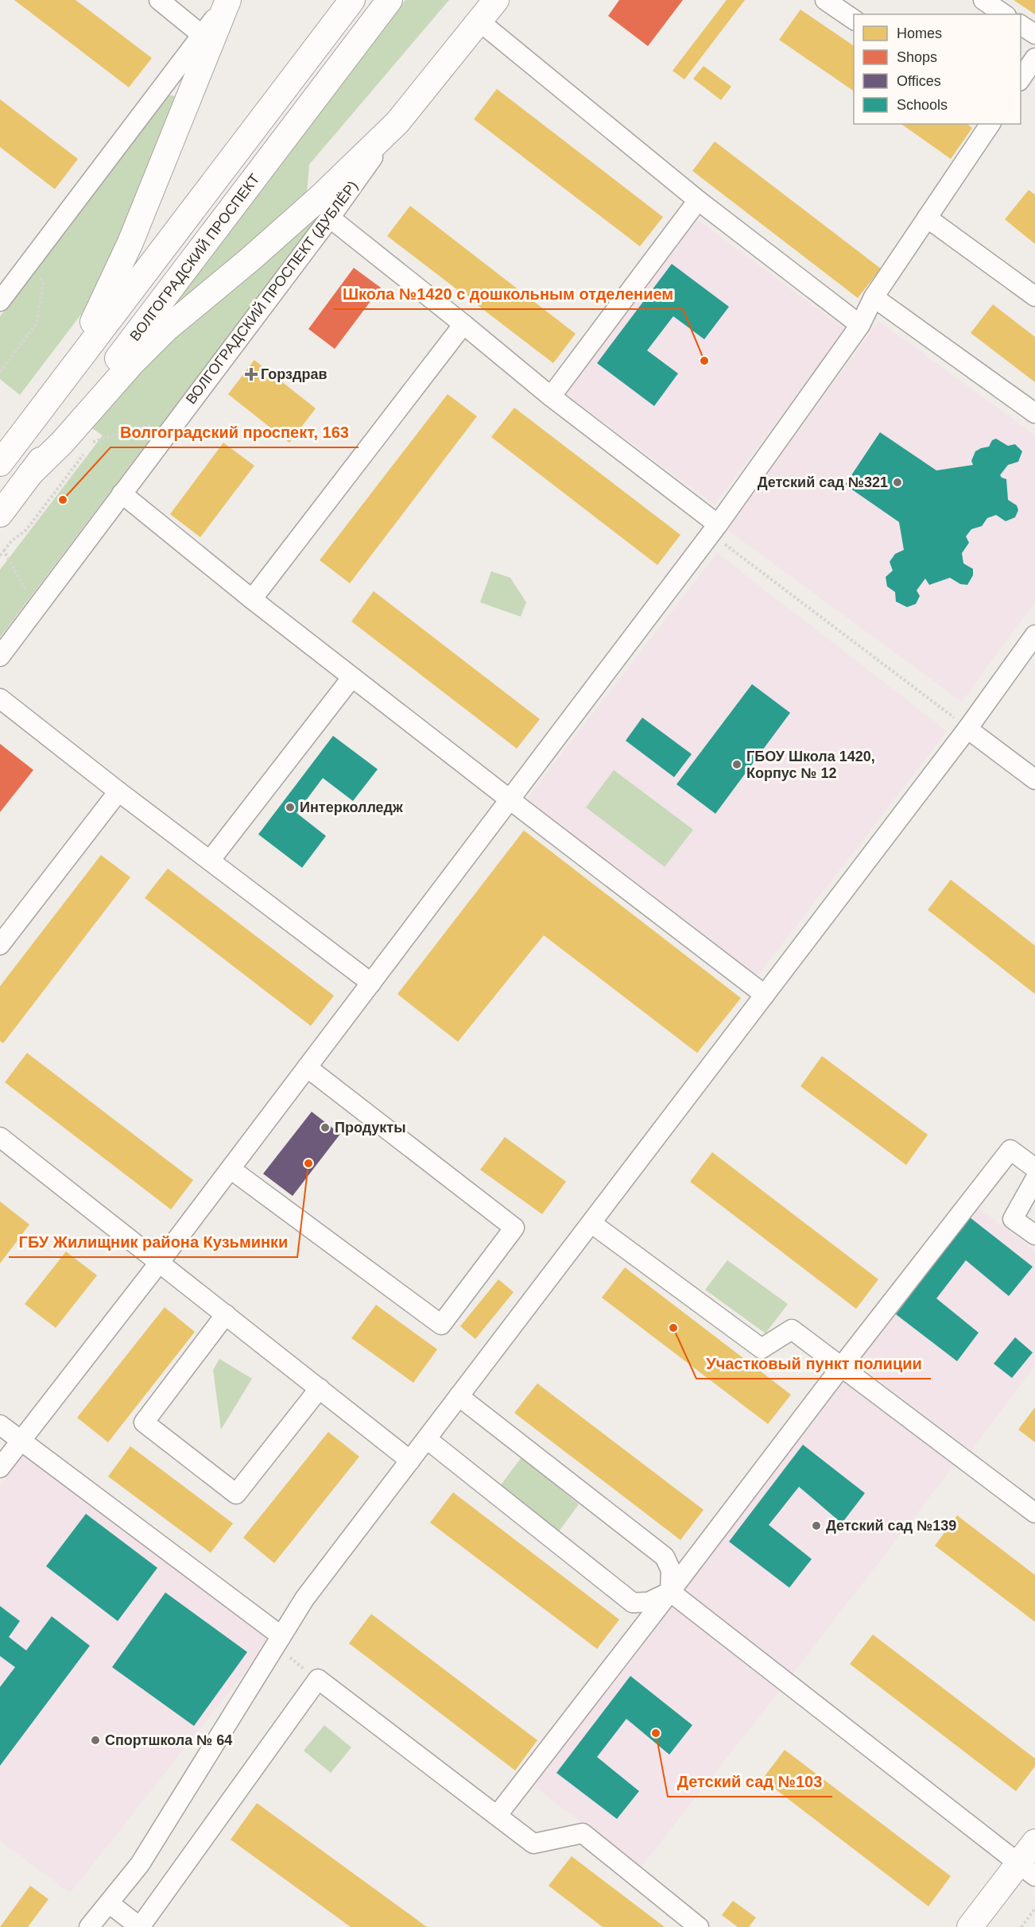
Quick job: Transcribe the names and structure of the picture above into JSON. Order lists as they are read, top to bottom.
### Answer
{
  "streets": {
    "main road": ["ВОЛГОГРАДСКИЙ ПРОСПЕКТ", "ВОЛГОГРАДСКИЙ ПРОСПЕКТ (ДУБЛЁР)"]
  },
  "places": {
    "other": [
      "Школа №1420 с дошкольным отделением",
      "Детский сад №321",
      "Волгоградский проспект, 163",
      "ГБОУ Школа 1420, Корпус № 12",
      "Интерколледж",
      "Продукты",
      "ГБУ Жилищник района Кузьминки",
      "Участковый пункт полиции",
      "Детский сад №139",
      "Детский сад №103",
      "Спортшкола № 64"
    ],
    "health": ["Горздрав"]
  },
  "legend": [
    "Homes",
    "Shops",
    "Offices",
    "Schools"
  ]
}
